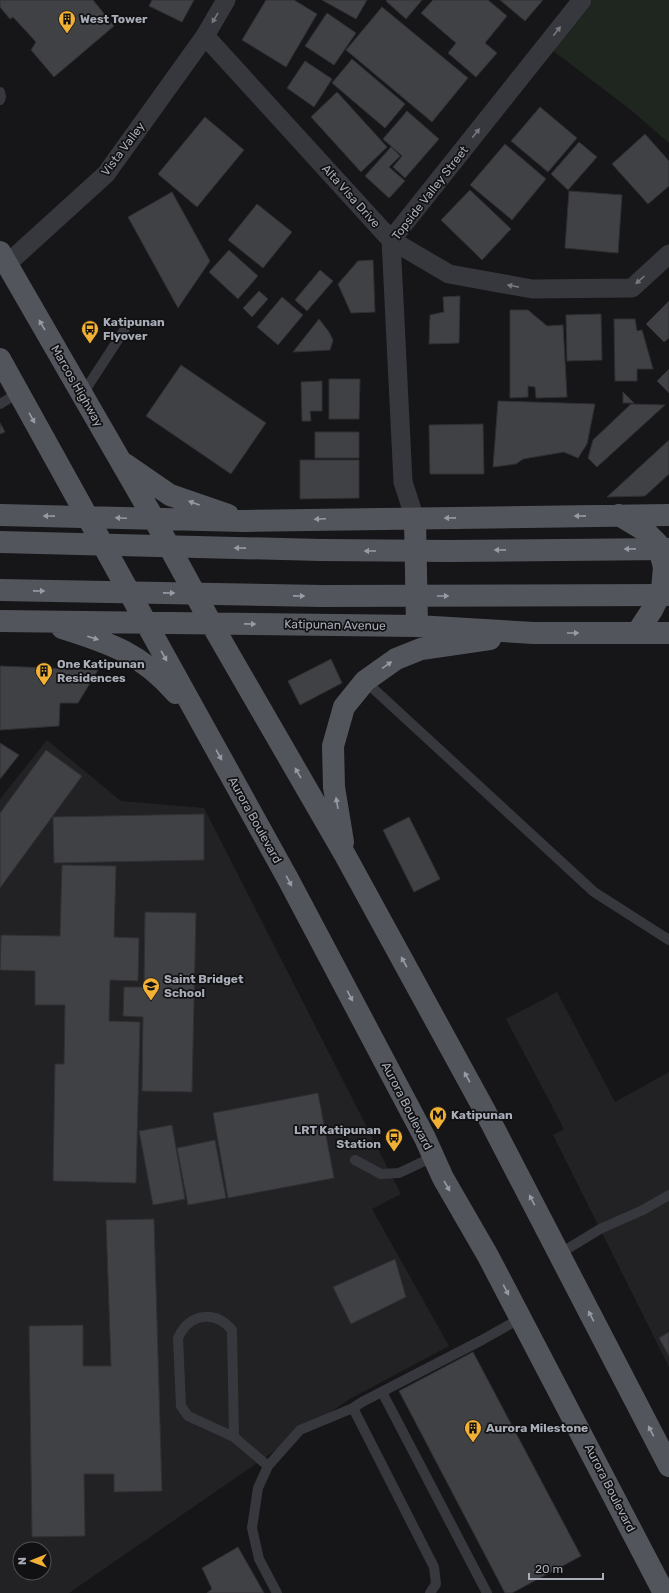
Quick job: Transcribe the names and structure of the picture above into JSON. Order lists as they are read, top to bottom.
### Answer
{
  "streets": {
    "main road": ["Marcos Highway", "Katipunan Avenue", "Aurora Boulevard"],
    "street": ["Vista Valley", "Topside Valley Street", "Alta Visa Drive"]
  },
  "crossings": [
    ["Vista Valley", "Alta Visa Drive"],
    ["Vista Valley", "Marcos Highway"],
    ["Topside Valley Street", "Alta Visa Drive"],
    ["Marcos Highway", "Katipunan Avenue"],
    ["Katipunan Avenue", "Aurora Boulevard"]
  ],
  "one_way": ["Topside Valley Street", "Alta Visa Drive"],
  "places": {
    "building": ["West Tower", "One Katipunan Residences", "Aurora Milestone"],
    "bus stop": ["Katipunan Flyover", "LRT Katipunan Station"],
    "school or university": ["Saint Bridget School"],
    "metro station": ["Katipunan"]
  },
  "scale_bar": "20 m",
  "north": "left"
}
